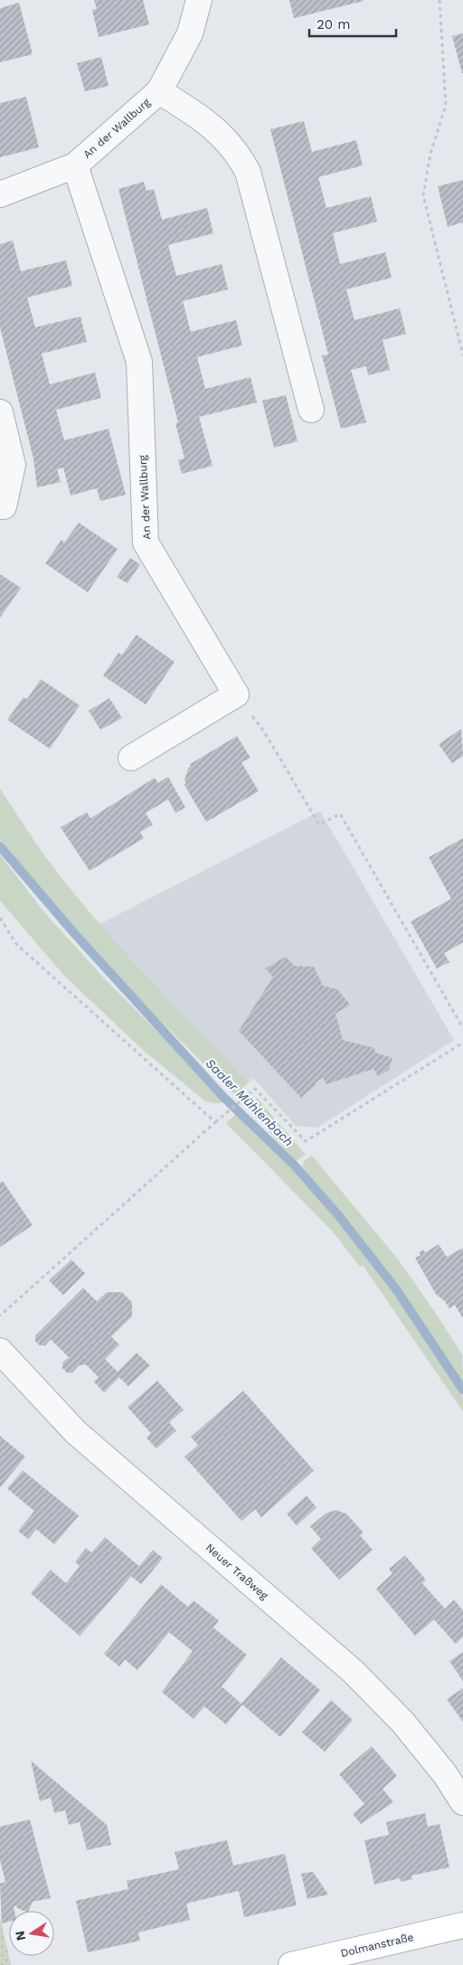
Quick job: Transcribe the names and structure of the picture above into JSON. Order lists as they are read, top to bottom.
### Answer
{
  "streets": {
    "main road": ["Dolmanstraße"],
    "street": ["An der Wallburg", "Neuer Traßweg"]
  },
  "water": ["Saaler Mühlenbach"],
  "scale_bar": "20 m",
  "north": "left"
}
